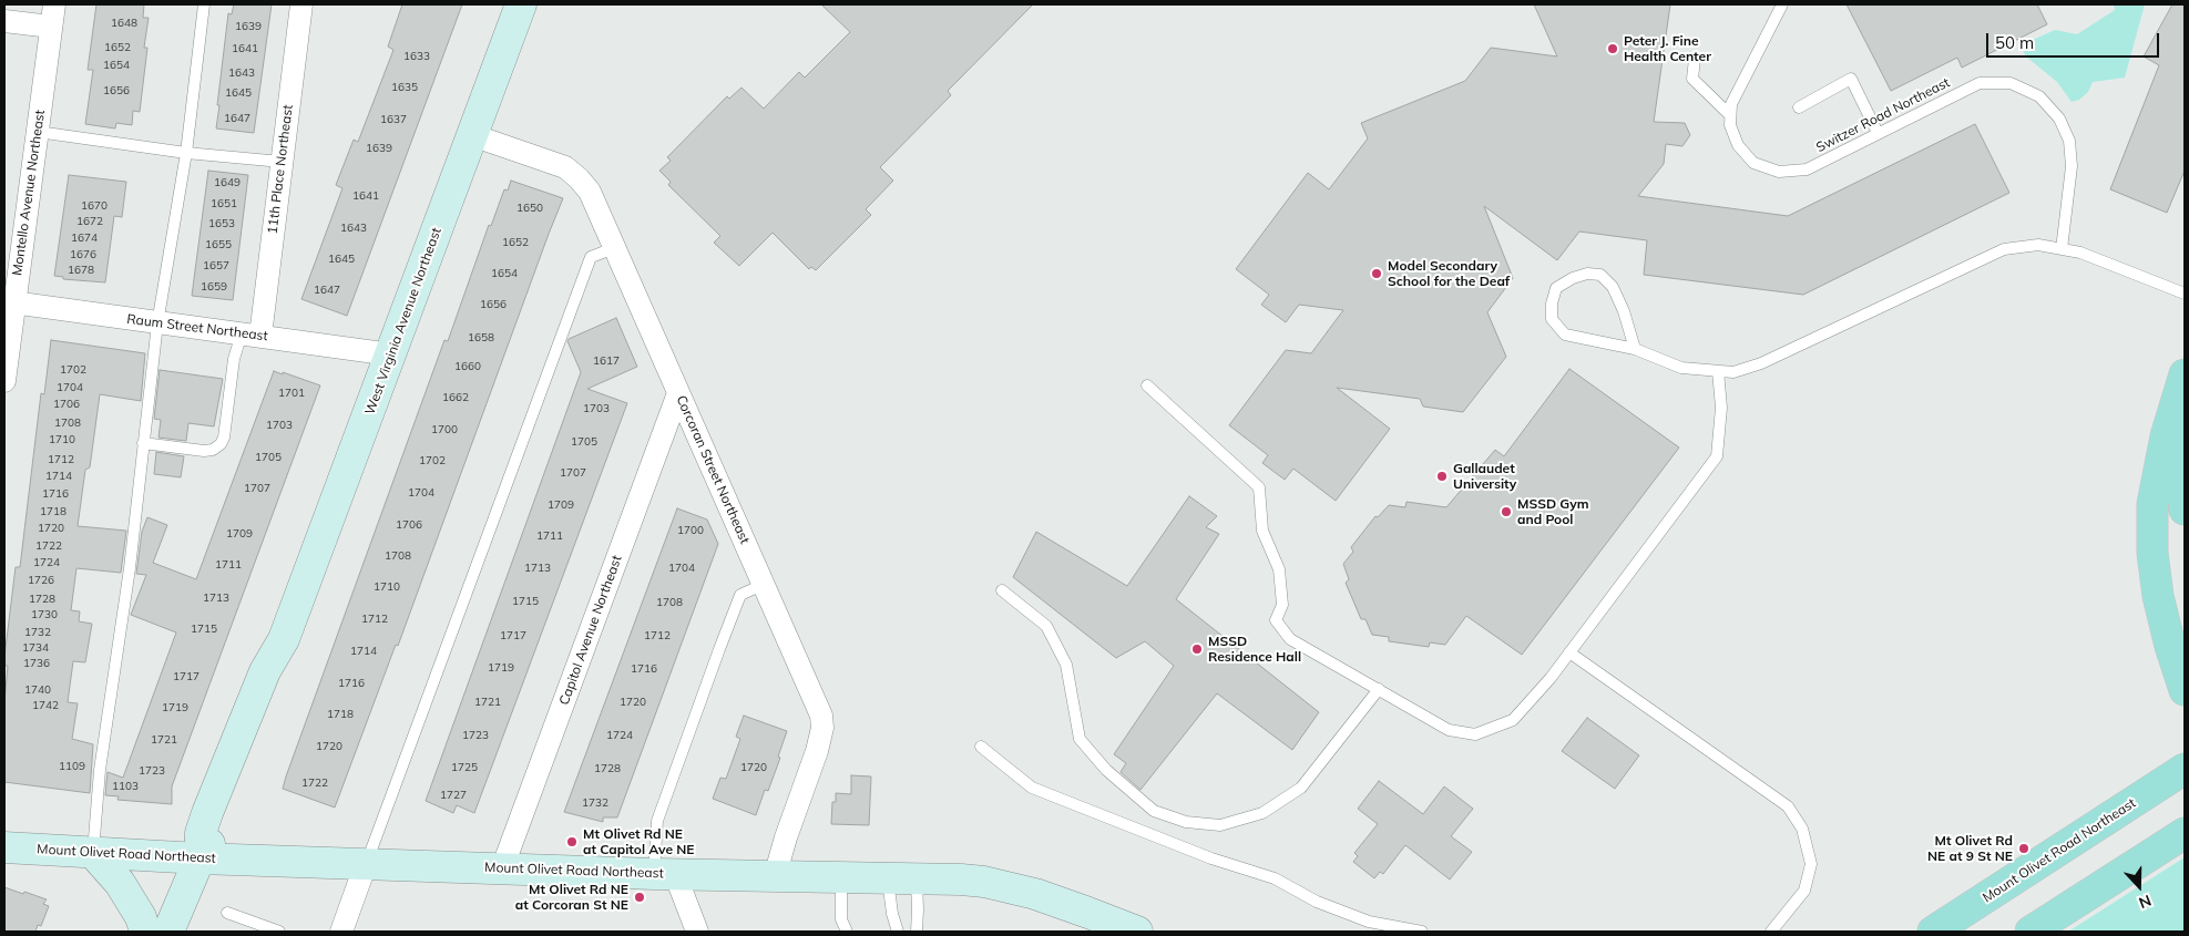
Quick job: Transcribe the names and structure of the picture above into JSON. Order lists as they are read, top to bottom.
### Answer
{
  "streets": {
    "main road": ["West Virginia Avenue Northeast", "Mount Olivet Road Northeast"],
    "street": [
      "11th Place Northeast",
      "Montello Avenue Northeast",
      "Raum Street Northeast",
      "Corcoran Street Northeast",
      "Capitol Avenue Northeast"
    ],
    "lane": ["Switzer Road Northeast"]
  },
  "crossings": [
    ["11th Place Northeast", "Raum Street Northeast"],
    ["Montello Avenue Northeast", "Raum Street Northeast"],
    ["West Virginia Avenue Northeast", "Raum Street Northeast"],
    ["West Virginia Avenue Northeast", "Corcoran Street Northeast"],
    ["West Virginia Avenue Northeast", "Mount Olivet Road Northeast"],
    ["Corcoran Street Northeast", "Capitol Avenue Northeast"],
    ["Corcoran Street Northeast", "Mount Olivet Road Northeast"],
    ["Capitol Avenue Northeast", "Mount Olivet Road Northeast"]
  ],
  "places": [
    "Peter J. Fine Health Center",
    "Model Secondary School for the Deaf",
    "Gallaudet University",
    "MSSD Gym and Pool",
    "MSSD Residence Hall",
    "Mt Olivet Rd NE at Capitol Ave NE",
    "Mt Olivet Rd NE at 9 St NE",
    "Mt Olivet Rd NE at Corcoran St NE"
  ],
  "house_numbers": [
    "1648",
    "1639",
    "1652",
    "1641",
    "1633",
    "1654",
    "1643",
    "1635",
    "1656",
    "1645",
    "1647",
    "1637",
    "1639",
    "1649",
    "1641",
    "1651",
    "1670",
    "1650",
    "1672",
    "1653",
    "1643",
    "1674",
    "1652",
    "1655",
    "1676",
    "1645",
    "1657",
    "1678",
    "1654",
    "1659",
    "1647",
    "1656",
    "1658",
    "1617",
    "1660",
    "1702",
    "1704",
    "1701",
    "1662",
    "1706",
    "1703",
    "1708",
    "1703",
    "1700",
    "1710",
    "1705",
    "1705",
    "1712",
    "1702",
    "1707",
    "1714",
    "1707",
    "1704",
    "1716",
    "1709",
    "1718",
    "1706",
    "1720",
    "1700",
    "1709",
    "1711",
    "1722",
    "1708",
    "1724",
    "1711",
    "1713",
    "1704",
    "1726",
    "1710",
    "1713",
    "1728",
    "1715",
    "1708",
    "1730",
    "1712",
    "1715",
    "1732",
    "1717",
    "1712",
    "1734",
    "1714",
    "1736",
    "1719",
    "1716",
    "1717",
    "1716",
    "1740",
    "1721",
    "1720",
    "1742",
    "1719",
    "1718",
    "1723",
    "1724",
    "1721",
    "1720",
    "1109",
    "1725",
    "1720",
    "1728",
    "1723",
    "1722",
    "1103",
    "1727",
    "1732"
  ],
  "scale_bar": "50 m",
  "north": "bottom"
}
